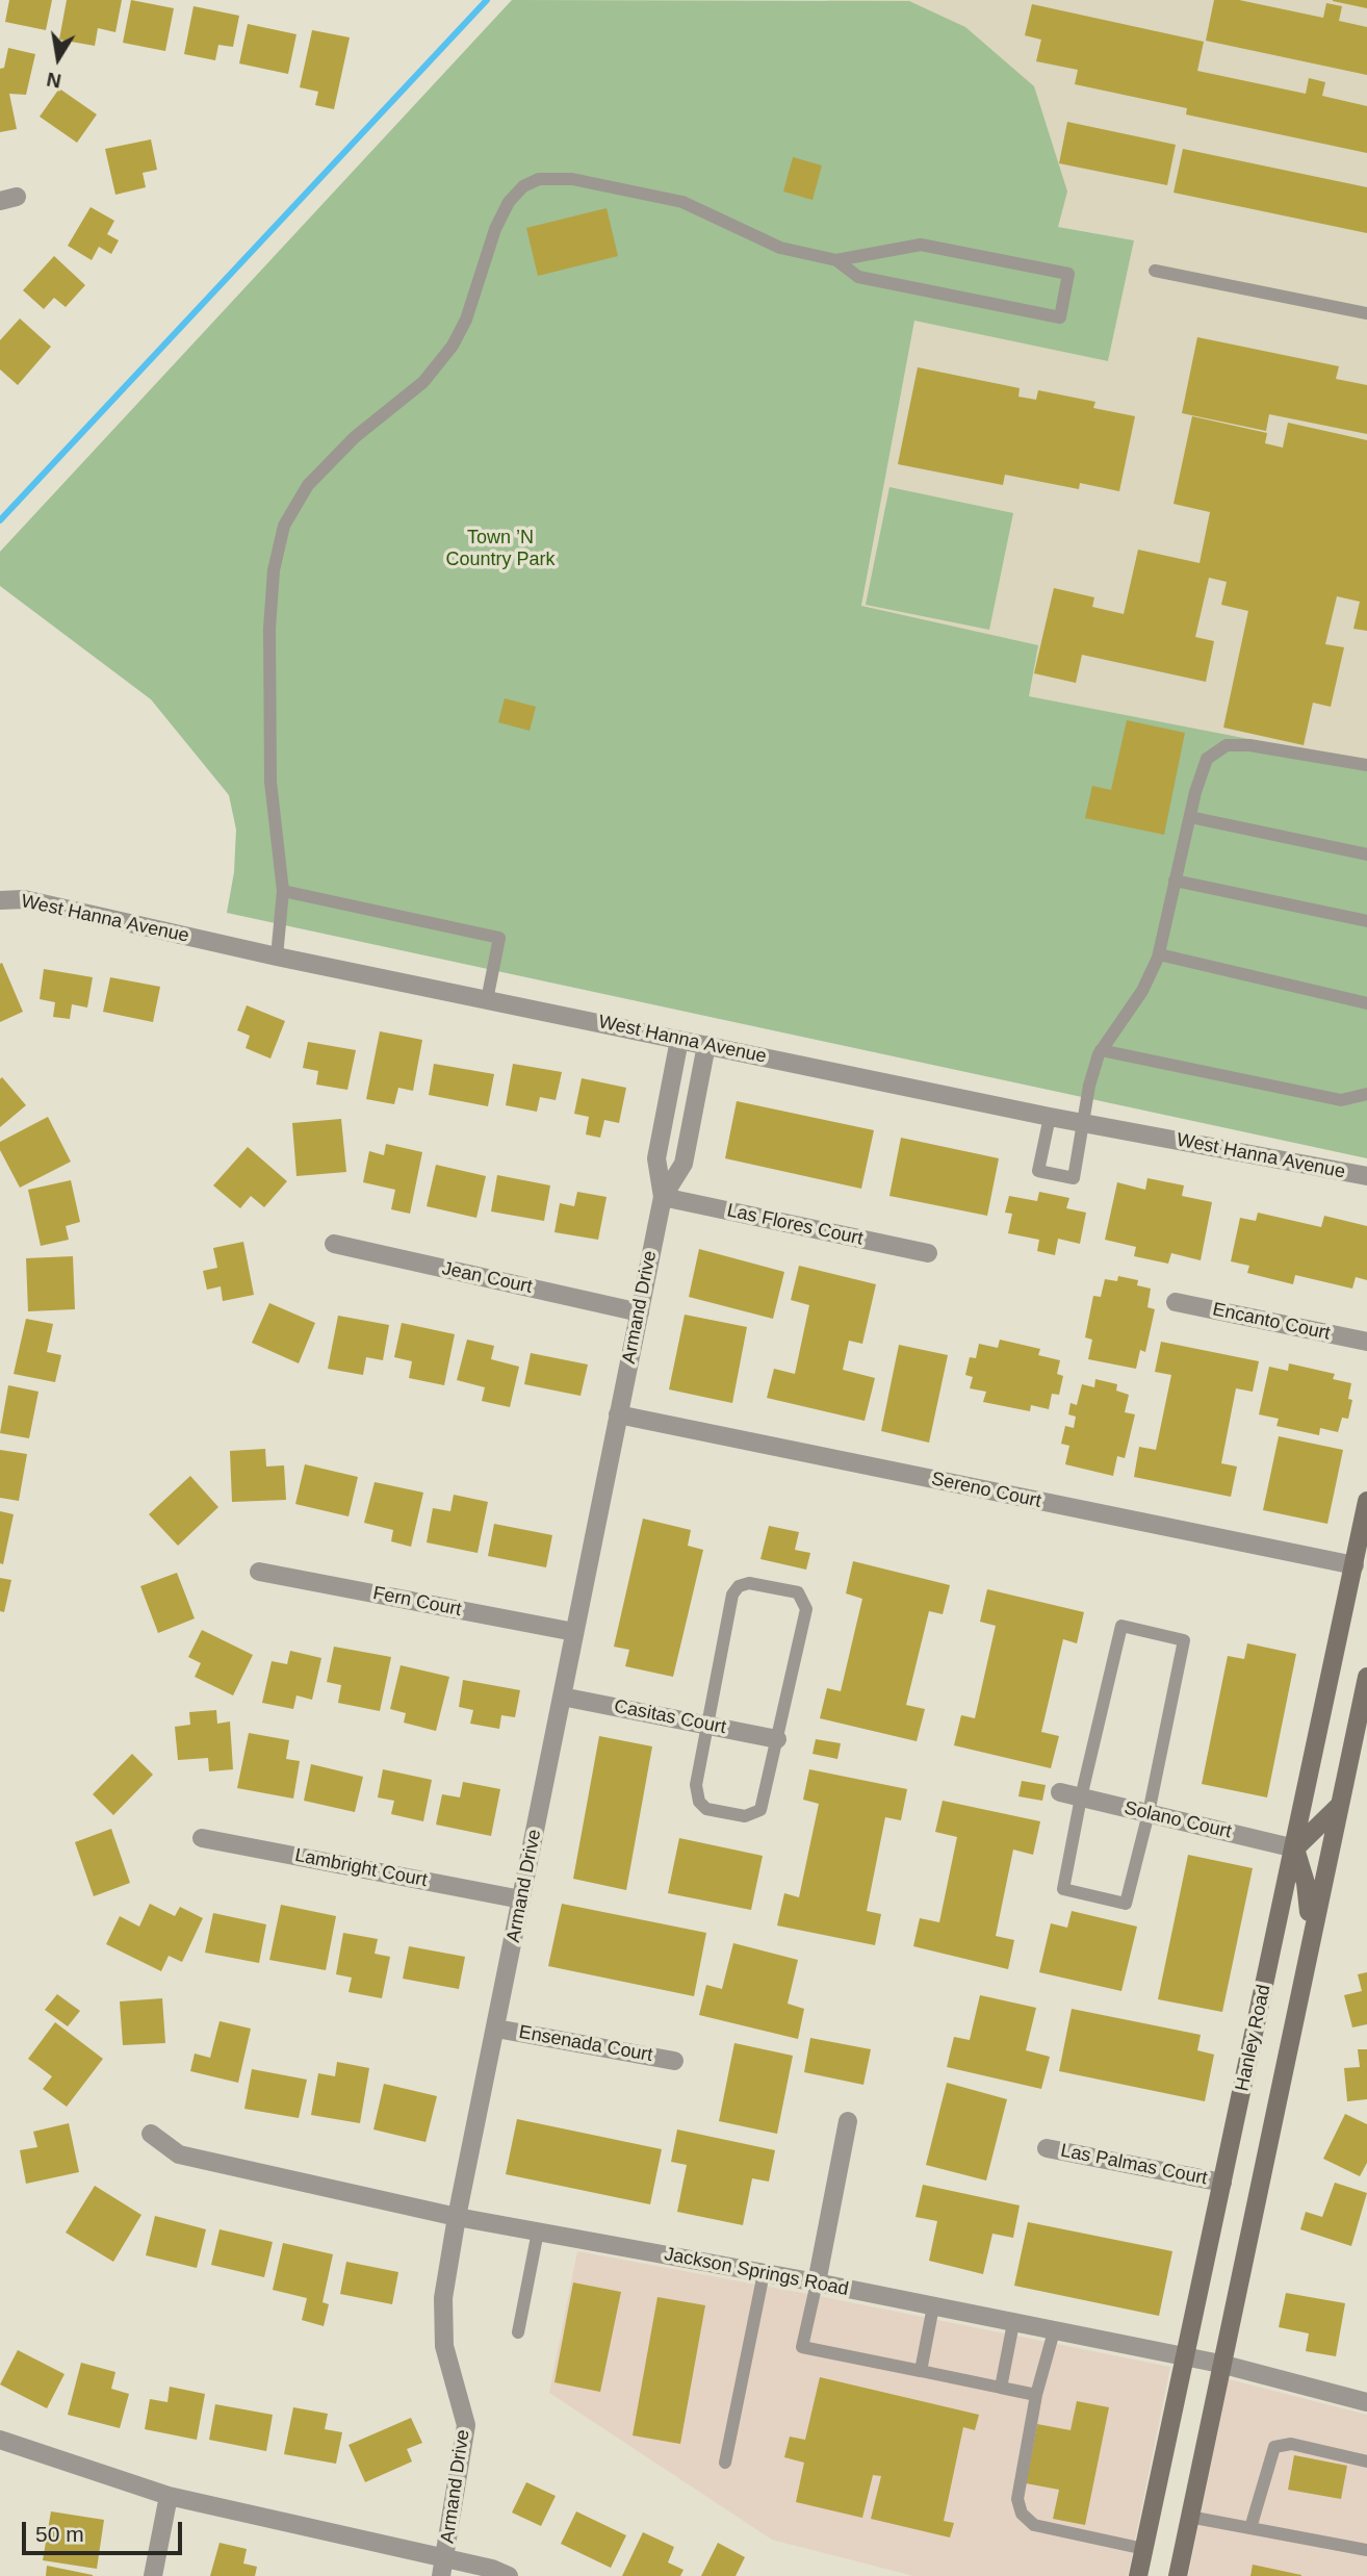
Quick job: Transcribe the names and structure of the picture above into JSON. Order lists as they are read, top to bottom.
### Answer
{
  "streets": {
    "main road": ["Hanley Road"],
    "street": [
      "West Hanna Avenue",
      "Las Flores Court",
      "Jean Court",
      "Armand Drive",
      "Encanto Court",
      "Sereno Court",
      "Fern Court",
      "Casitas Court",
      "Solano Court",
      "Lambright Court",
      "Ensenada Court",
      "Las Palmas Court",
      "Jackson Springs Road"
    ]
  },
  "crossings": [
    ["West Hanna Avenue", "Armand Drive"],
    ["Las Flores Court", "Armand Drive"],
    ["Jean Court", "Armand Drive"],
    ["Armand Drive", "Sereno Court"],
    ["Armand Drive", "Fern Court"],
    ["Armand Drive", "Casitas Court"],
    ["Armand Drive", "Lambright Court"],
    ["Armand Drive", "Ensenada Court"],
    ["Armand Drive", "Jackson Springs Road"],
    ["Sereno Court", "Hanley Road"],
    ["Solano Court", "Hanley Road"],
    ["Hanley Road", "Las Palmas Court"],
    ["Hanley Road", "Jackson Springs Road"]
  ],
  "parks": ["Town ’N Country Park"],
  "scale_bar": "50 m",
  "north": "bottom"
}
